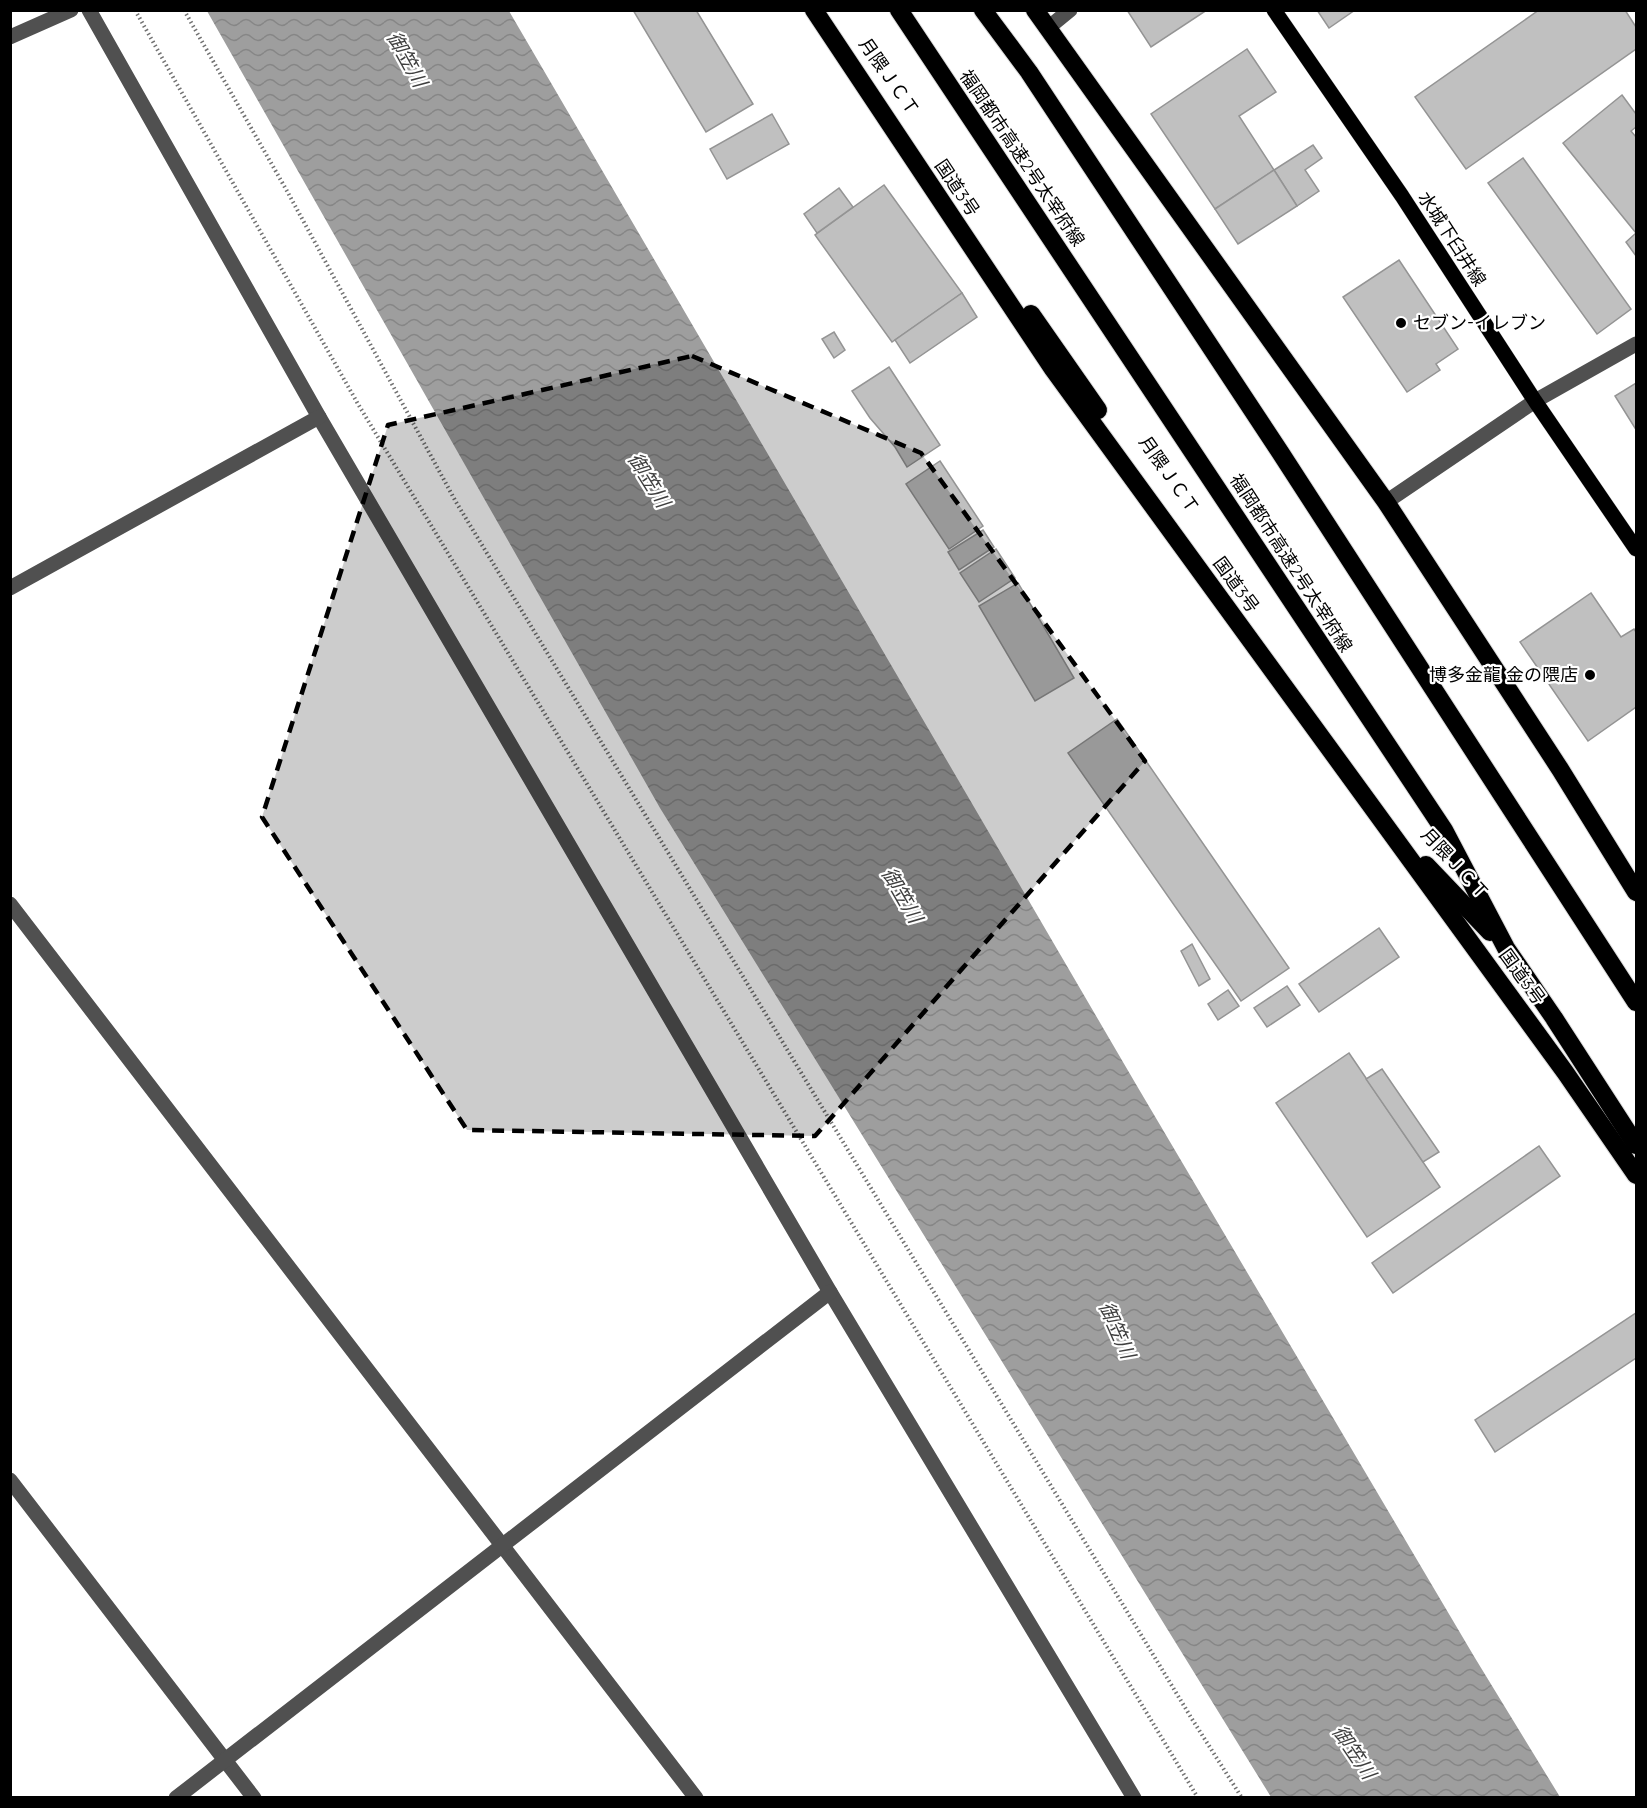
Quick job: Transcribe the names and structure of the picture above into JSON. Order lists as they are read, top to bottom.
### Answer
{
  "streets": {
    "highway": ["月隈ＪＣＴ", "福岡都市高速2号太宰府線", "国道3号"],
    "main road": ["水城下臼井線"]
  },
  "crossings": [
    ["月隈ＪＣＴ", "福岡都市高速2号太宰府線"],
    ["月隈ＪＣＴ", "国道3号"]
  ],
  "water": ["御笠川"],
  "places": ["セブン-イレブン", "博多金龍 金の隈店"]
}
